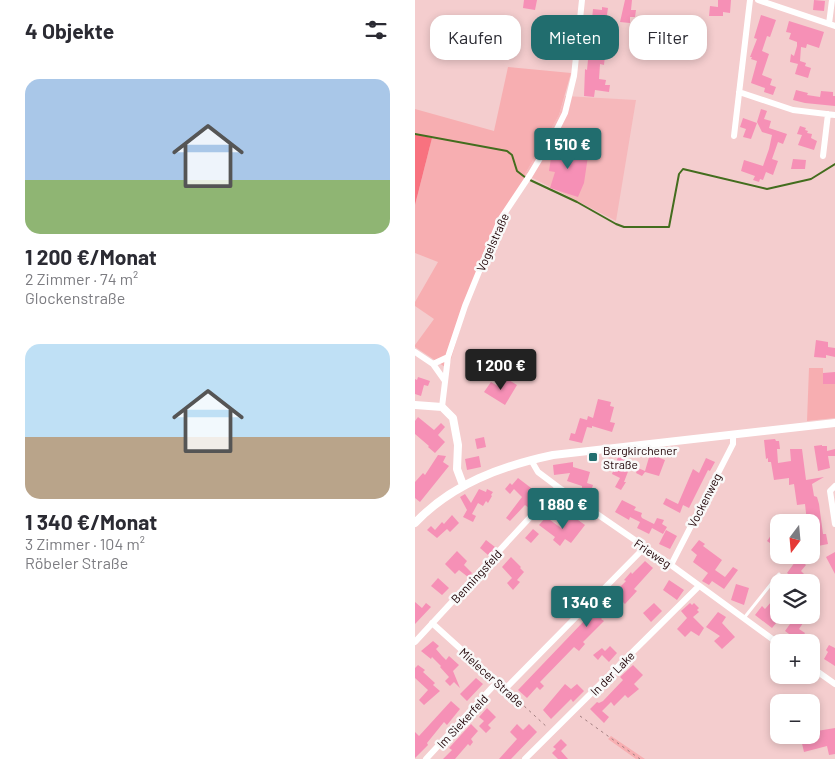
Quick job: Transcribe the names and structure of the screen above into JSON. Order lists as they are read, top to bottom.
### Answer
{
  "streets": {
    "street": [
      "Vogelstraße",
      "Vockenweg",
      "Frieweg",
      "Benningsfeld",
      "In der Lake",
      "Mielecer Straße",
      "Im Siekerfeld"
    ]
  },
  "crossings": [
    ["Vockenweg", "Frieweg"],
    ["Frieweg", "Benningsfeld"],
    ["Frieweg", "In der Lake"],
    ["Benningsfeld", "Mielecer Straße"],
    ["In der Lake", "Mielecer Straße"],
    ["Mielecer Straße", "Im Siekerfeld"]
  ],
  "places": {
    "transit": ["Bergkirchener Straße"]
  },
  "north": "bottom",
  "page": {
    "heading": "4 Objekte",
    "chip": ["Kaufen", "Mieten", "Filter"],
    "list": [
      {
        "name": "1 200 €/Monat",
        "note": "2 Zimmer · 74 m² · Glockenstraße"
      },
      {
        "name": "1 340 €/Monat",
        "note": "3 Zimmer · 104 m² · Röbeler Straße"
      }
    ],
    "price": [
      "1 510 €",
      "1 200 €",
      "1 880 €",
      "1 340 €"
    ],
    "map_buttons": ["+", "−"]
  }
}
